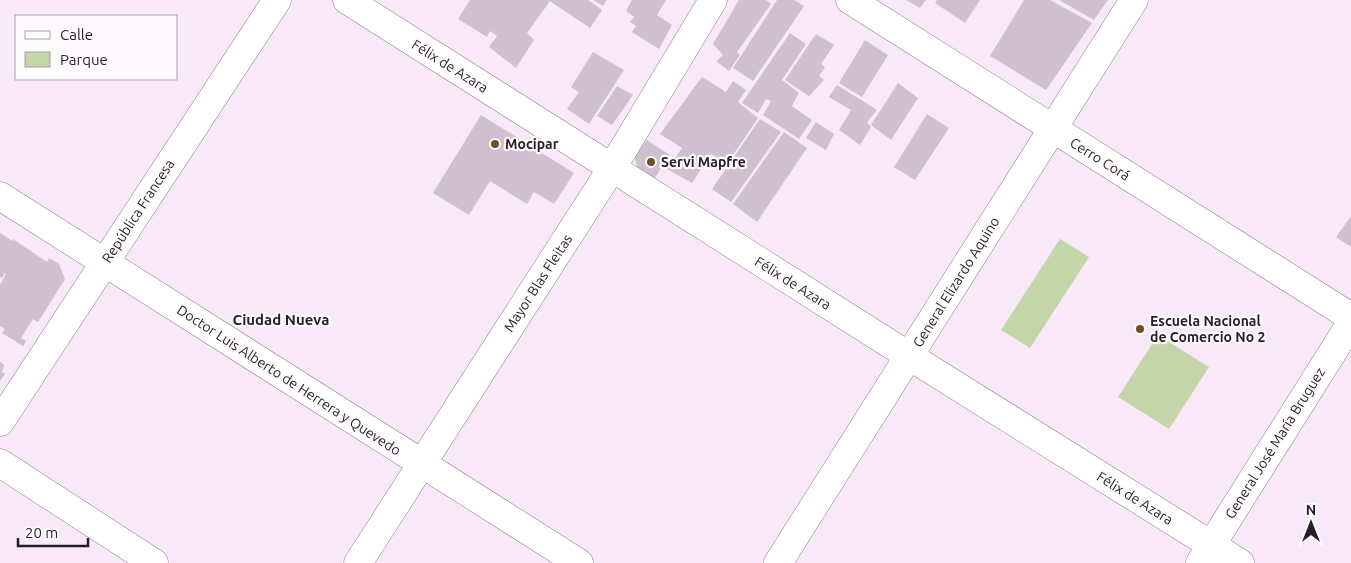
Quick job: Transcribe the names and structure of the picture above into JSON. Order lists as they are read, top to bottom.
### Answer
{
  "streets": {
    "street": [
      "Félix de Azara",
      "Cerro Corá",
      "República Francesa",
      "General Elizardo Aquino",
      "Mayor Blas Fleitas",
      "Doctor Luis Alberto de Herrera y Quevedo",
      "General José María Bruguez"
    ]
  },
  "crossings": [
    ["Félix de Azara", "General Elizardo Aquino"],
    ["Félix de Azara", "Mayor Blas Fleitas"],
    ["Félix de Azara", "General José María Bruguez"],
    ["Cerro Corá", "General Elizardo Aquino"],
    ["República Francesa", "Doctor Luis Alberto de Herrera y Quevedo"],
    ["Mayor Blas Fleitas", "Doctor Luis Alberto de Herrera y Quevedo"]
  ],
  "districts": ["Ciudad Nueva"],
  "places": ["Mocipar", "Servi Mapfre", "Escuela Nacional de Comercio No 2"],
  "legend": ["Calle", "Parque"],
  "scale_bar": "20 m",
  "north": "top"
}
